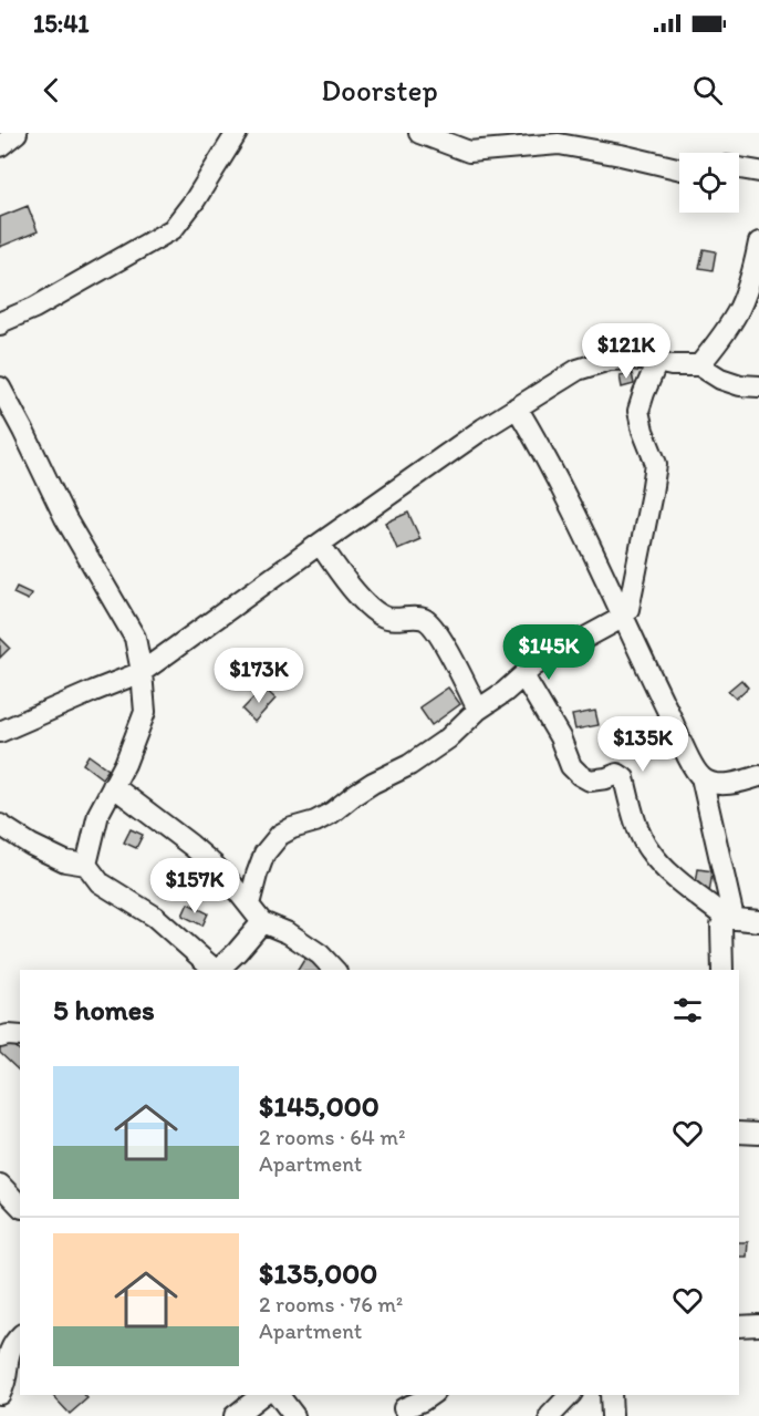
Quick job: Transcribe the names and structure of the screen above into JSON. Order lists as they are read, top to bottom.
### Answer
{
  "page": {
    "status": "15:41",
    "header": "Doorstep",
    "price": [
      "$121K",
      "$145K",
      "$173K",
      "$135K",
      "$157K"
    ],
    "heading": "5 homes",
    "list": [
      {
        "name": "$145,000",
        "note": "2 rooms · 64 m² · Apartment"
      },
      {
        "name": "$135,000",
        "note": "2 rooms · 76 m² · Apartment"
      }
    ]
  }
}
